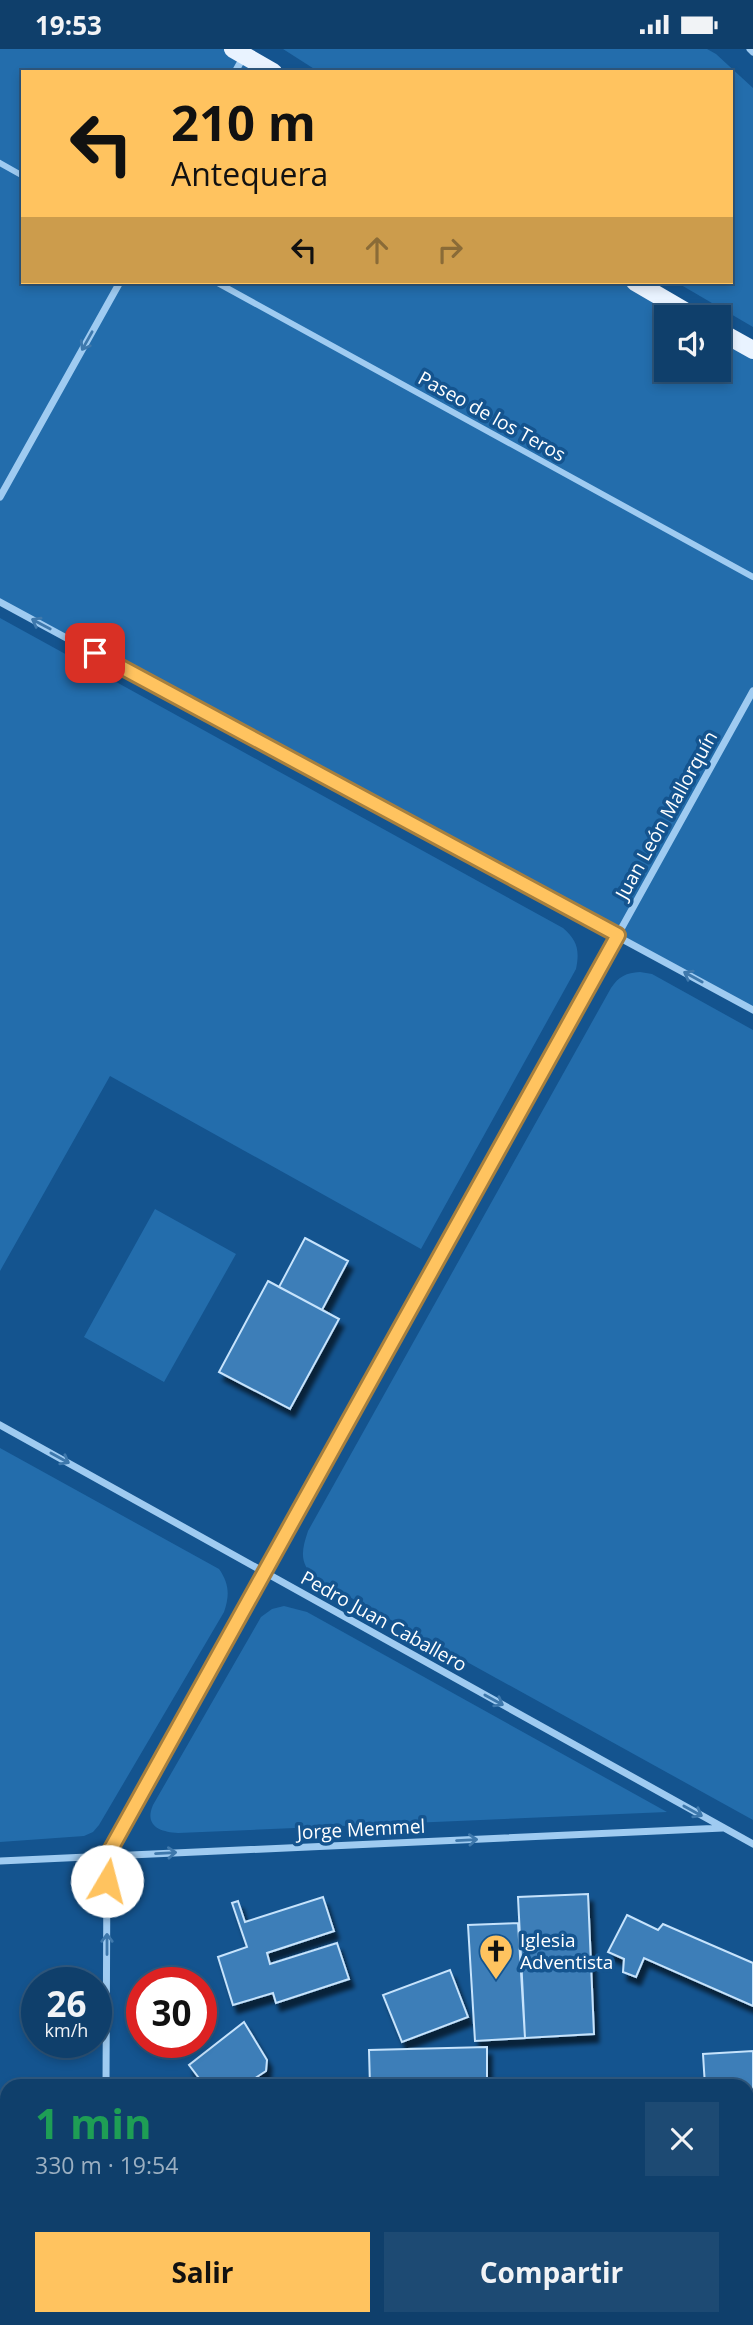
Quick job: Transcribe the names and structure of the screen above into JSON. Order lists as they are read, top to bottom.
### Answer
{
  "streets": {
    "street": [
      "Paseo de los Teros",
      "Juan León Mallorquín",
      "Pedro Juan Caballero",
      "Jorge Memmel"
    ]
  },
  "crossings": [
    ["Juan León Mallorquín", "Pedro Juan Caballero"],
    ["Juan León Mallorquín", "Jorge Memmel"],
    ["Pedro Juan Caballero", "Jorge Memmel"]
  ],
  "one_way": ["Pedro Juan Caballero", "Jorge Memmel"],
  "places": {
    "church": ["Iglesia Adventista"]
  },
  "page": {
    "status": "19:53",
    "turn": ["210 m", "Antequera"],
    "speed": "26 km/h",
    "limit": "30",
    "heading": ["1 min", "330 m · 19:54"],
    "buttons": ["Salir", "Compartir"]
  }
}
